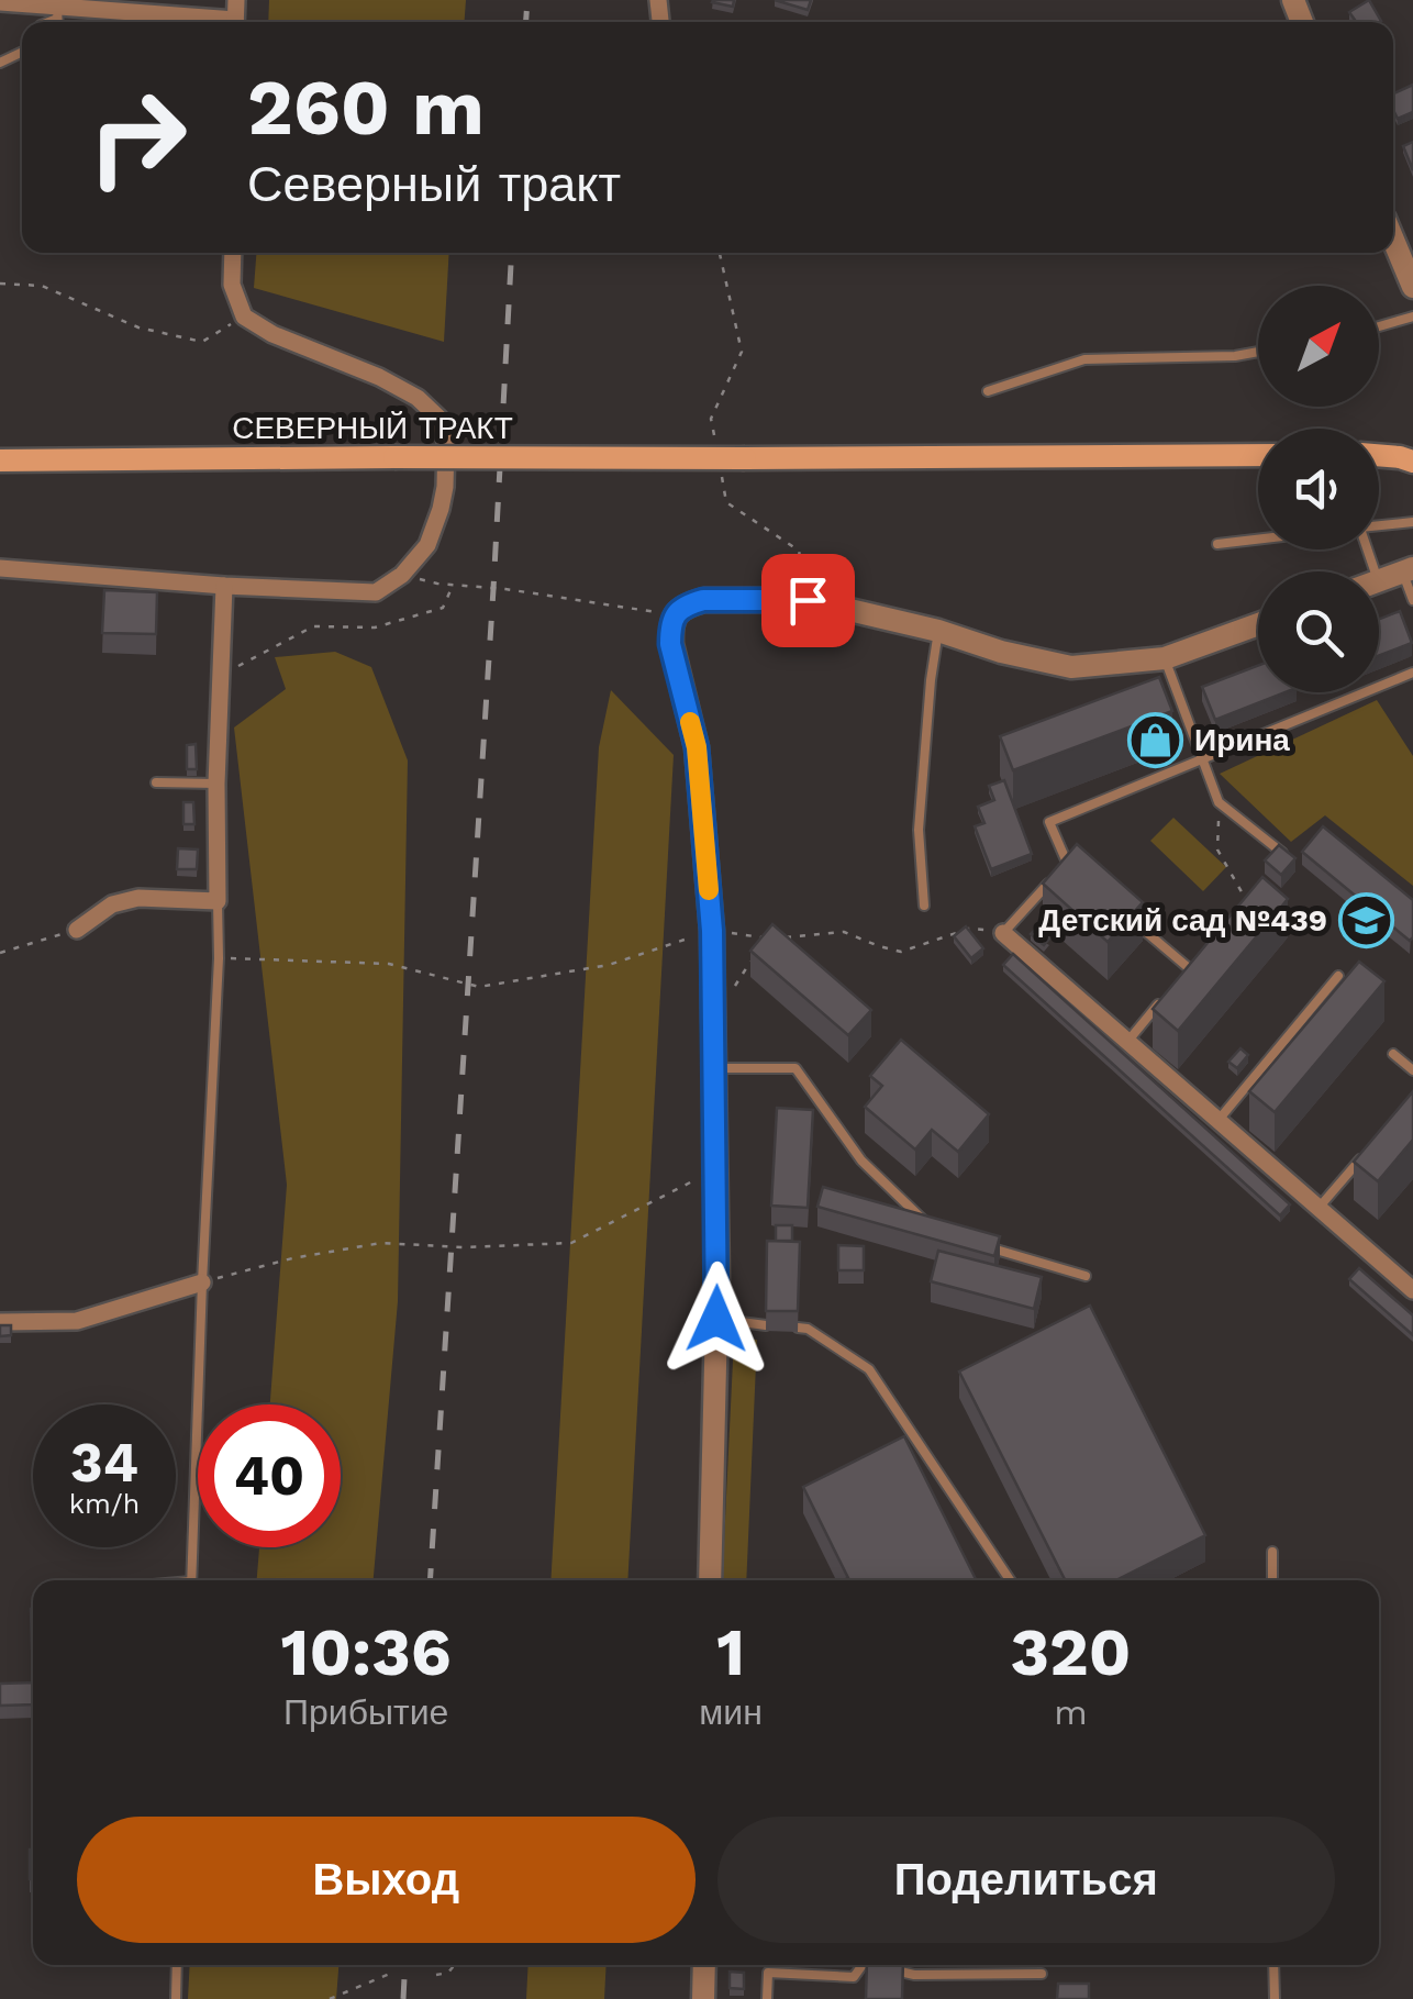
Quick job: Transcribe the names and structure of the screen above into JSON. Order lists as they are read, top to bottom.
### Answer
{
  "streets": {
    "main road": ["СЕВЕРНЫЙ ТРАКТ"]
  },
  "places": {
    "shop": ["Ирина"],
    "school or university": ["Детский сад №439"]
  },
  "north": "top right",
  "page": {
    "turn": ["260 m", "Северный тракт"],
    "speed": "34 km/h",
    "limit": "40",
    "eta": [
      "10:36",
      "Прибытие",
      "1",
      "мин",
      "320",
      "m"
    ],
    "buttons": ["Выход", "Поделиться"]
  }
}
